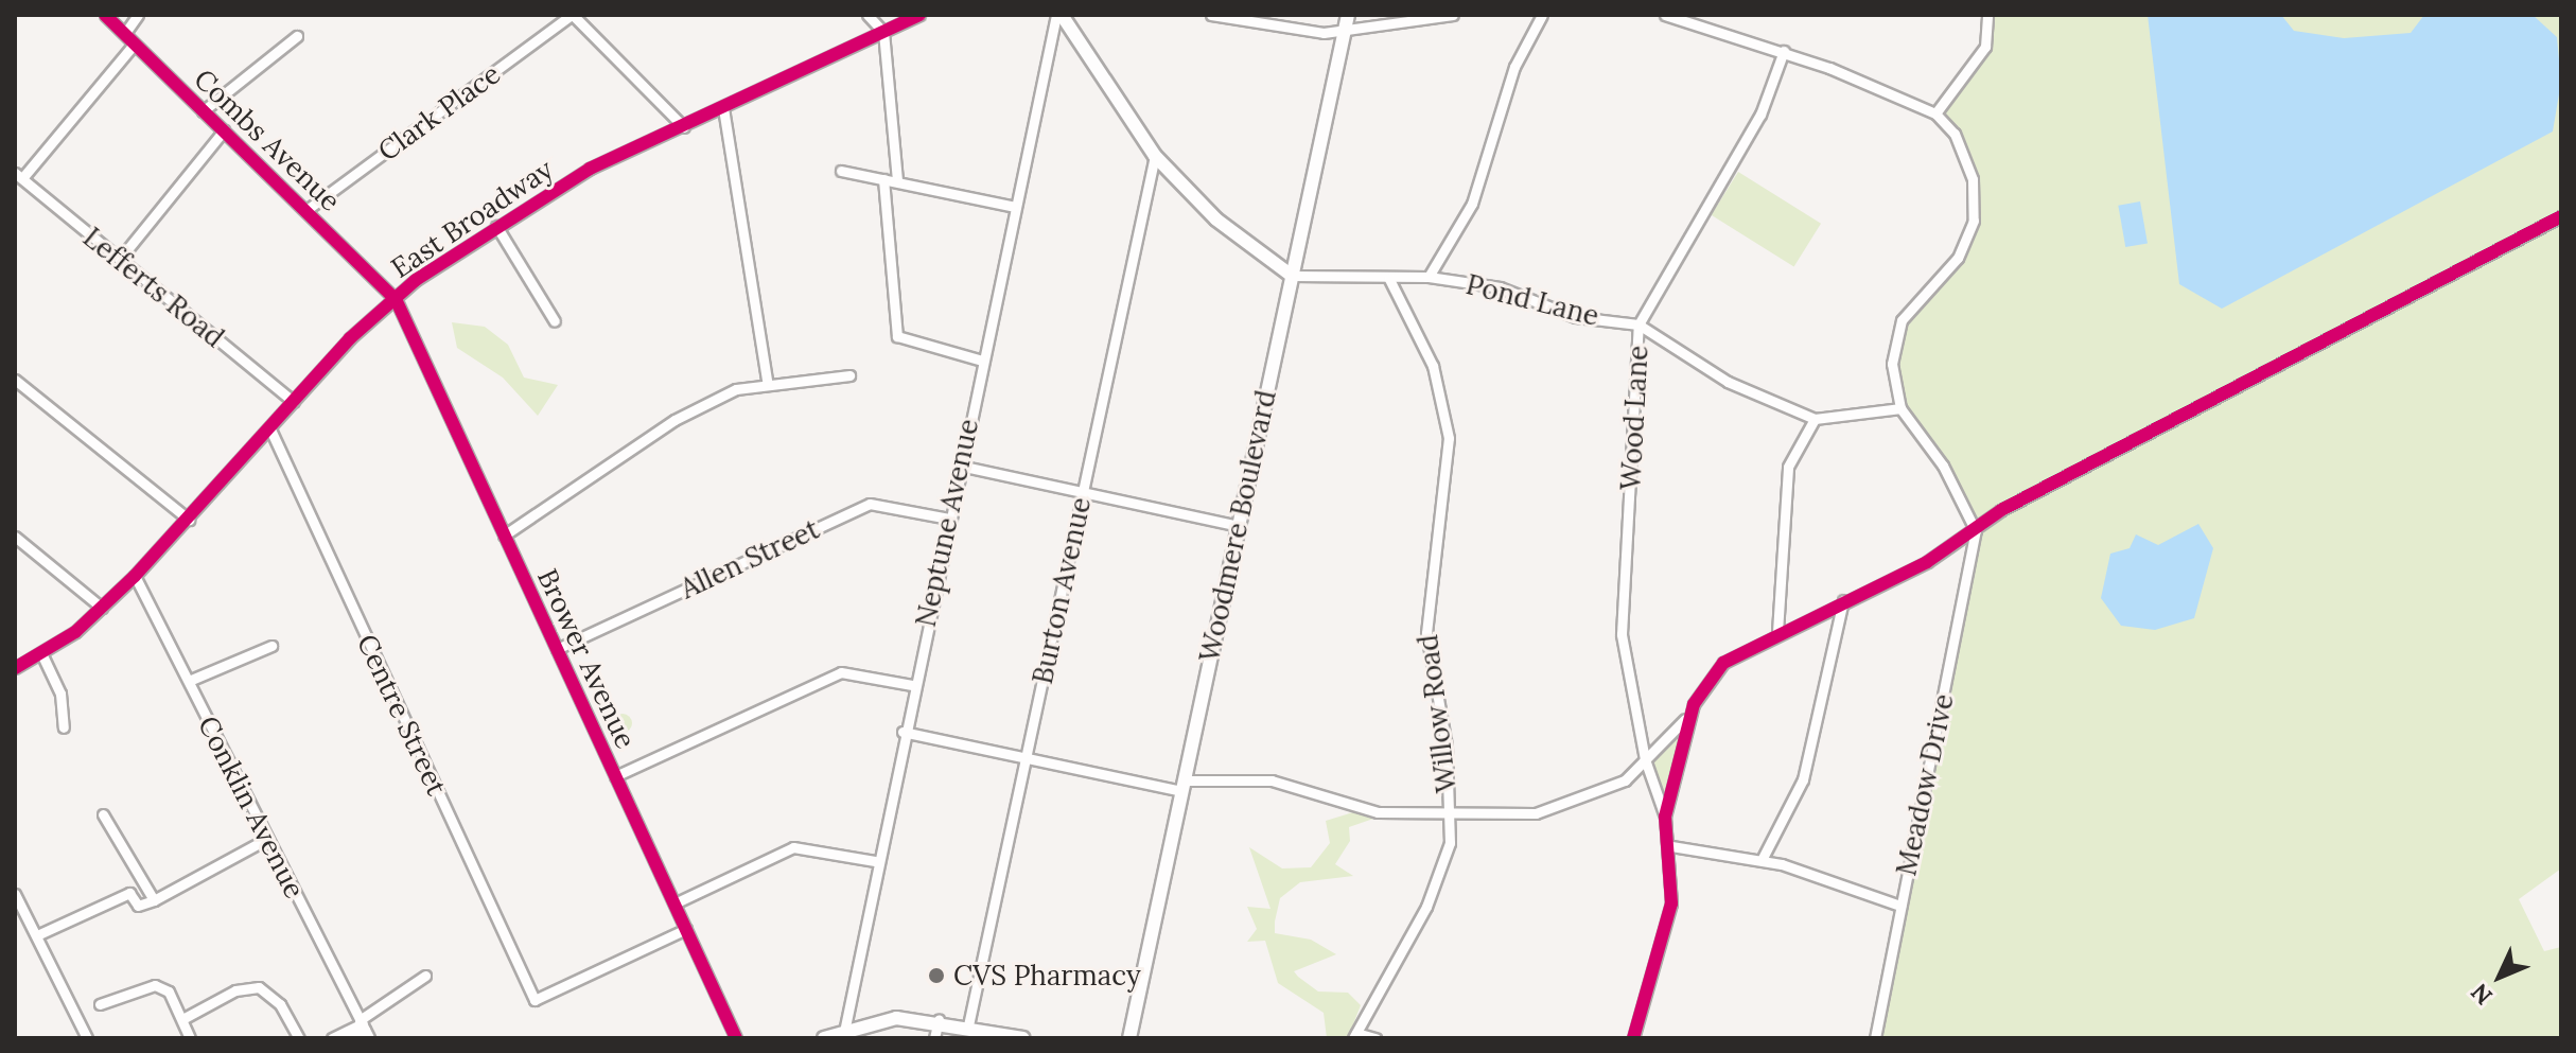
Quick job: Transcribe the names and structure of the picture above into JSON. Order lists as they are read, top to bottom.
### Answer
{
  "streets": {
    "street": [
      "Clark Place",
      "Combs Avenue",
      "East Broadway",
      "Lefferts Road",
      "Pond Lane",
      "Wood Lane",
      "Neptune Avenue",
      "Woodmere Boulevard",
      "Allen Street",
      "Burton Avenue",
      "Brower Avenue",
      "Willow Road",
      "Centre Street",
      "Meadow Drive",
      "Conklin Avenue"
    ]
  },
  "crossings": [
    ["Clark Place", "Combs Avenue"],
    ["Combs Avenue", "East Broadway"],
    ["Combs Avenue", "Brower Avenue"],
    ["East Broadway", "Lefferts Road"],
    ["East Broadway", "Brower Avenue"],
    ["East Broadway", "Centre Street"],
    ["East Broadway", "Conklin Avenue"],
    ["Pond Lane", "Wood Lane"],
    ["Pond Lane", "Woodmere Boulevard"],
    ["Pond Lane", "Willow Road"],
    ["Neptune Avenue", "Allen Street"],
    ["Allen Street", "Brower Avenue"],
    ["Brower Avenue", "Centre Street"]
  ],
  "places": ["CVS Pharmacy"],
  "north": "bottom left"
}
